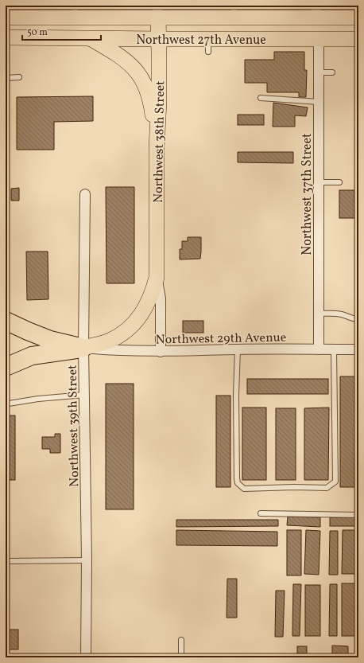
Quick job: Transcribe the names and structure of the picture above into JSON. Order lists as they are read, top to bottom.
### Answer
{
  "streets": {
    "main road": ["Northwest 27th Avenue", "Northwest 38th Street"],
    "street": ["Northwest 37th Street", "Northwest 29th Avenue", "Northwest 39th Street"]
  },
  "crossings": [
    ["Northwest 27th Avenue", "Northwest 38th Street"],
    ["Northwest 27th Avenue", "Northwest 37th Street"],
    ["Northwest 38th Street", "Northwest 29th Avenue"],
    ["Northwest 38th Street", "Northwest 39th Street"],
    ["Northwest 37th Street", "Northwest 29th Avenue"],
    ["Northwest 29th Avenue", "Northwest 39th Street"]
  ],
  "scale_bar": "50 m"
}
